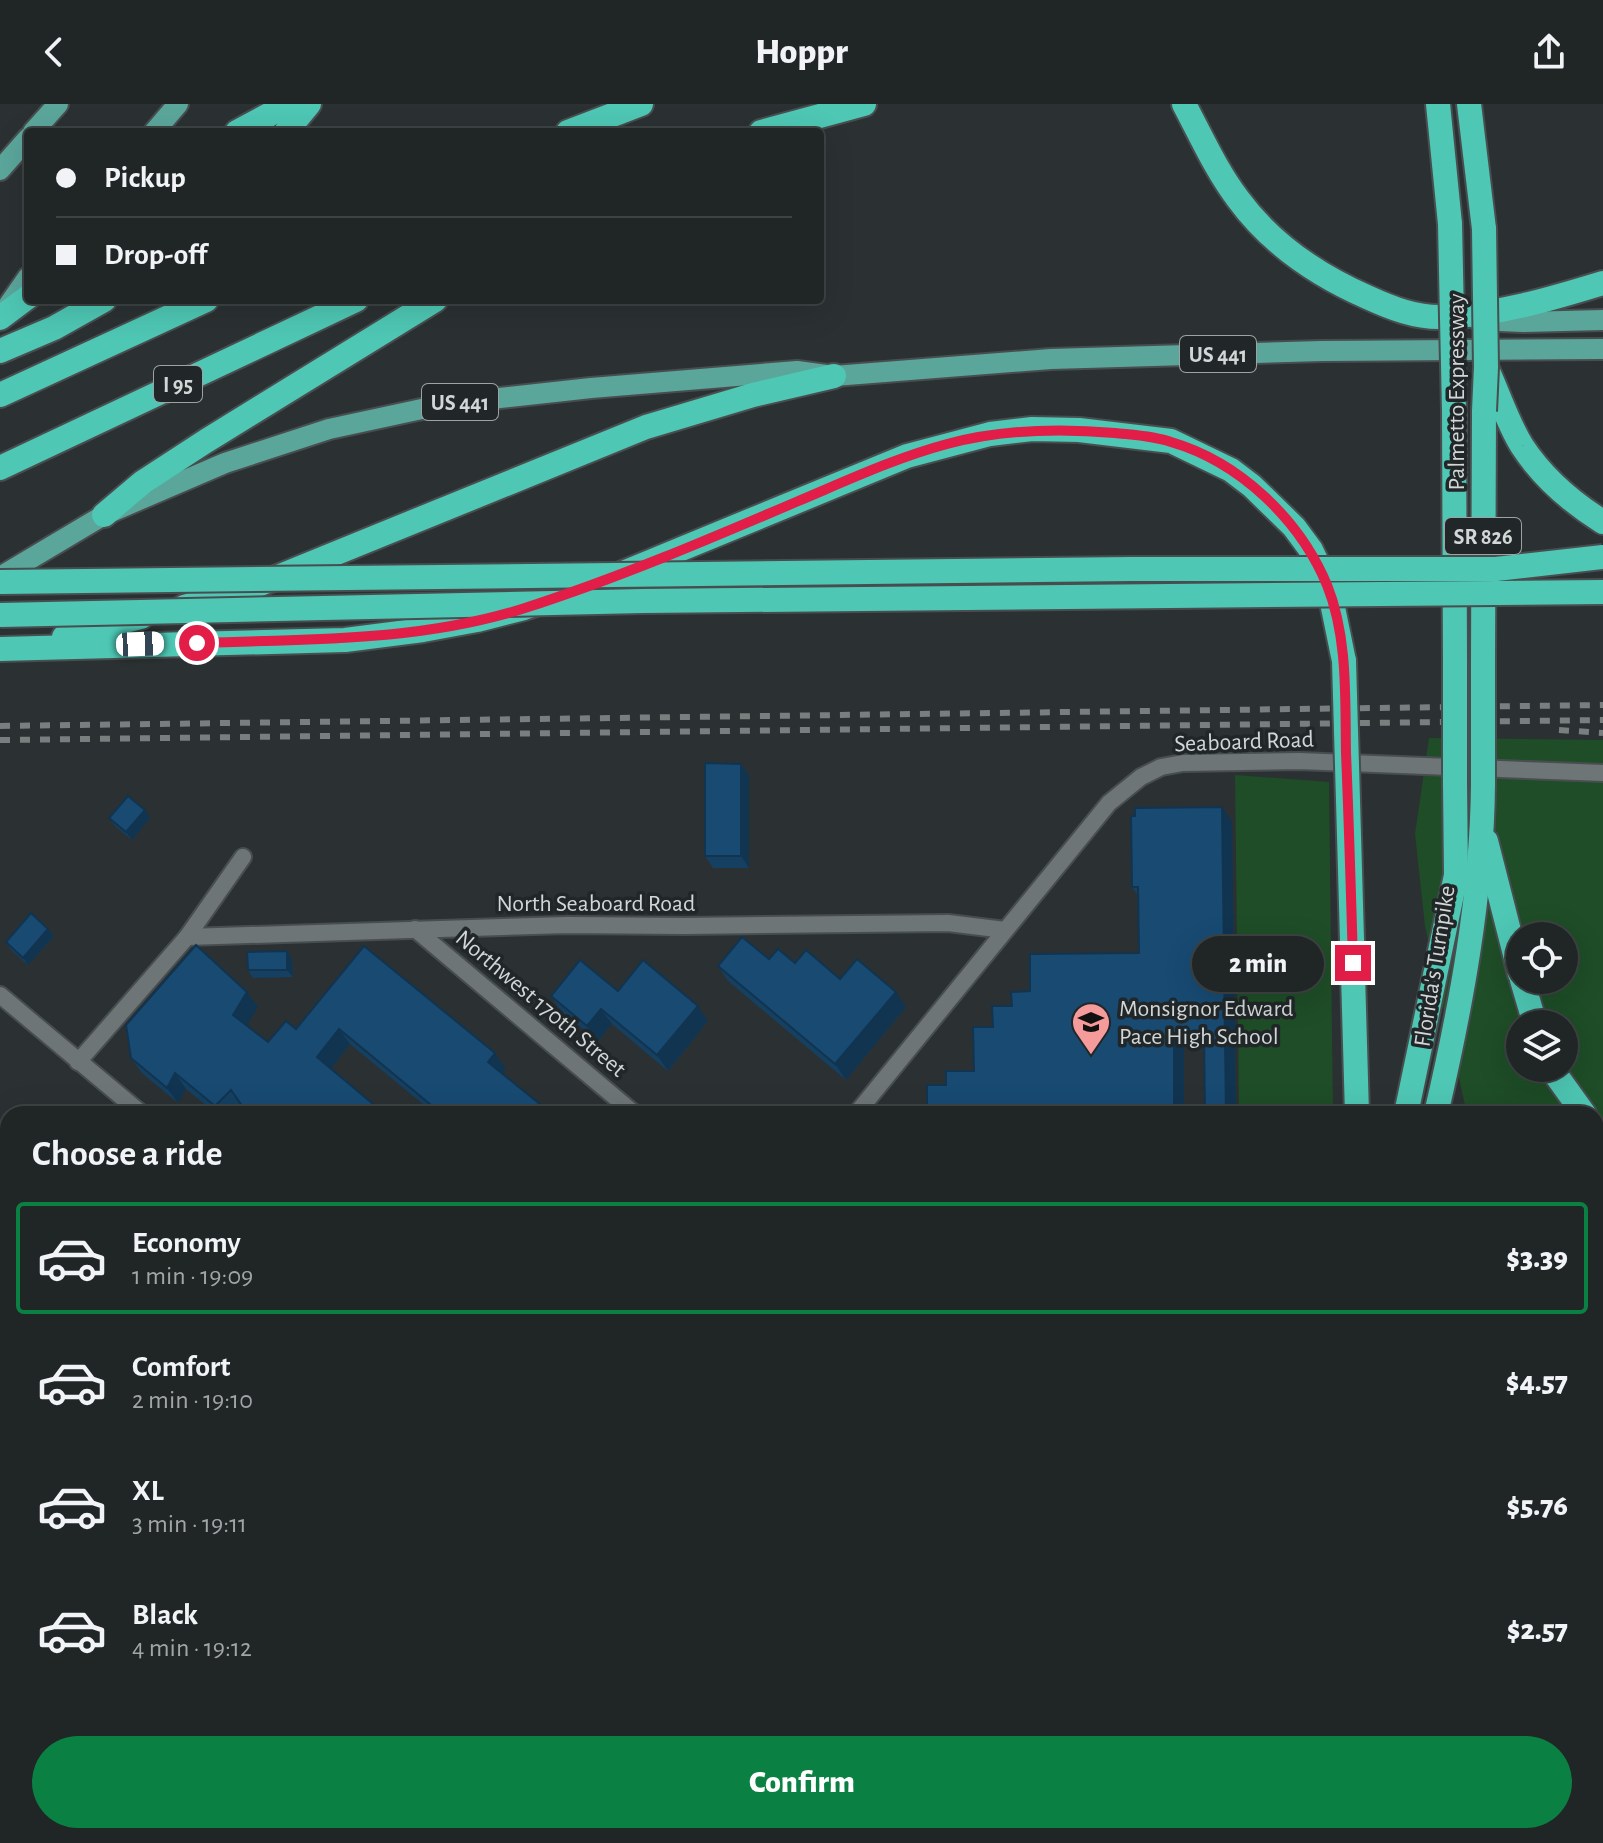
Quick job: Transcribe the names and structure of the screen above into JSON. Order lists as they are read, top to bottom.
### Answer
{
  "streets": {
    "highway": [
      "I 95",
      "Palmetto Expressway",
      "SR 826",
      "Florida's Turnpike"
    ],
    "main road": ["US 441"],
    "street": ["Seaboard Road", "North Seaboard Road", "Northwest 170th Street"]
  },
  "crossings": [
    ["Palmetto Expressway", "SR 826"],
    ["Palmetto Expressway", "Florida's Turnpike"],
    ["SR 826", "Florida's Turnpike"],
    ["Seaboard Road", "North Seaboard Road"],
    ["North Seaboard Road", "Northwest 170th Street"]
  ],
  "places": {
    "school or university": ["Monsignor Edward Pace High School"]
  },
  "page": {
    "header": "Hoppr",
    "banner": ["Pickup", "Drop-off"],
    "bubble": "2 min",
    "heading": "Choose a ride",
    "list": [
      {
        "name": "Economy",
        "note": "1 min · 19:09",
        "value": "$3.39"
      },
      {
        "name": "Comfort",
        "note": "2 min · 19:10",
        "value": "$4.57"
      },
      {
        "name": "XL",
        "note": "3 min · 19:11",
        "value": "$5.76"
      },
      {
        "name": "Black",
        "note": "4 min · 19:12",
        "value": "$2.57"
      }
    ],
    "buttons": "Confirm"
  }
}
